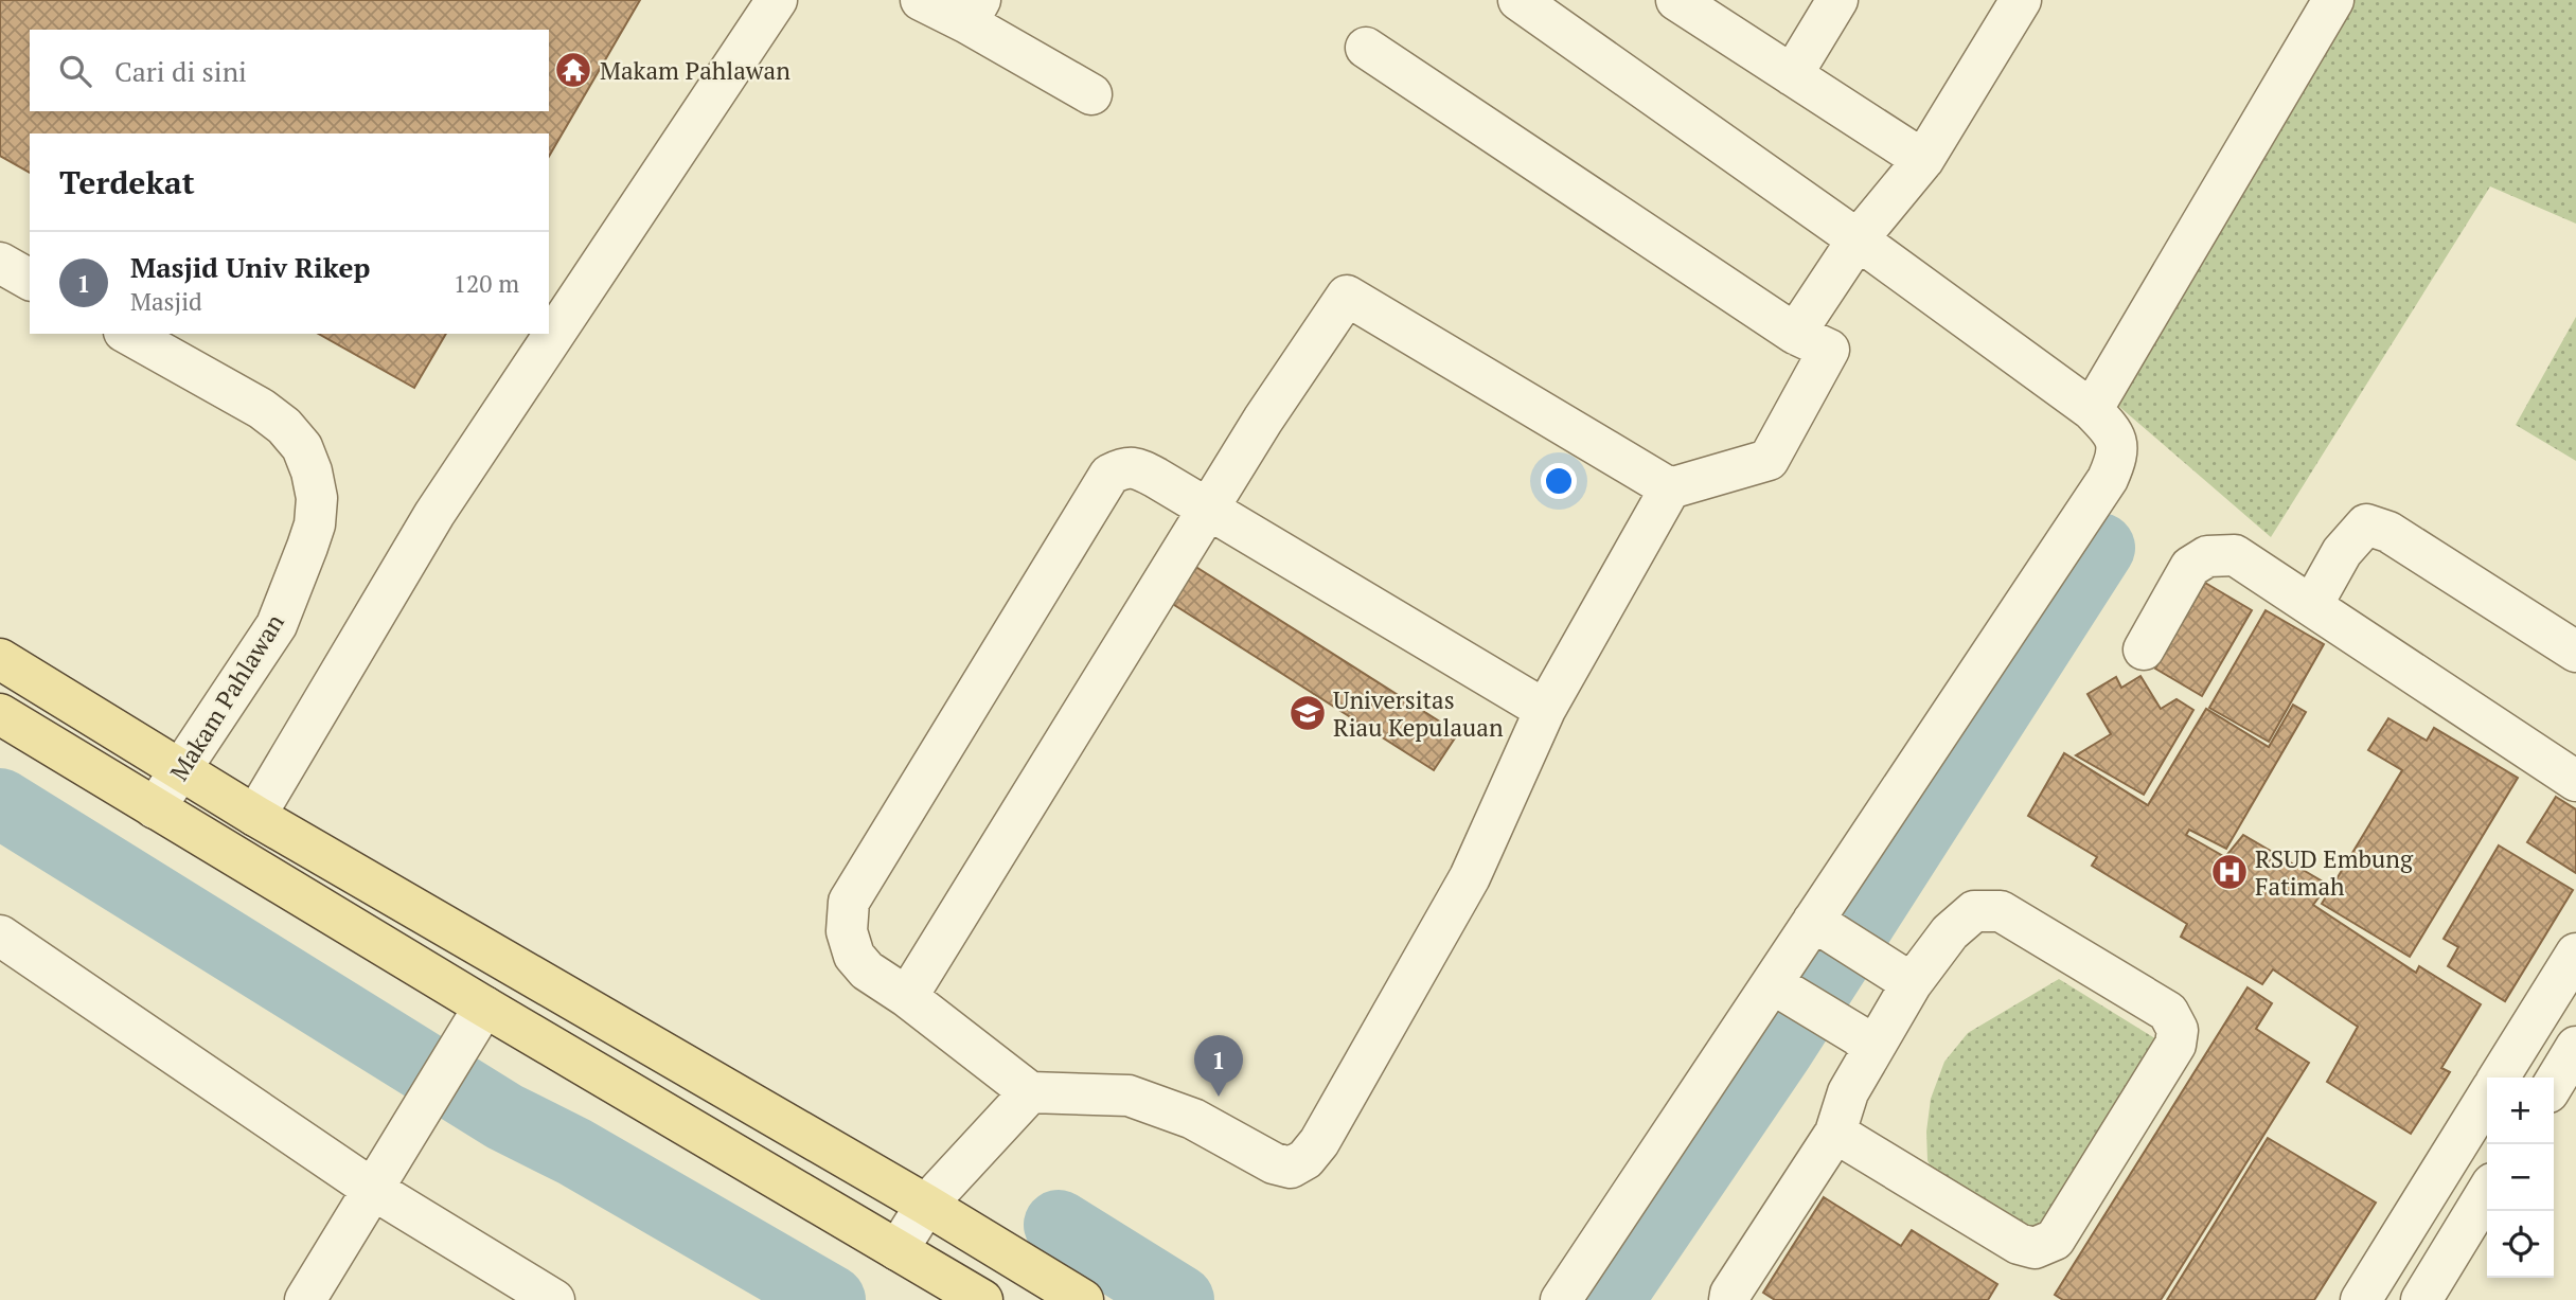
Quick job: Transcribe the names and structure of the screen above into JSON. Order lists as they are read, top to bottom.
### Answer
{
  "streets": {
    "street": ["Makam Pahlawan"]
  },
  "places": {
    "temple": ["Makam Pahlawan"],
    "school or university": ["Universitas Riau Kepulauan"],
    "hospital": ["RSUD Embung Fatimah"]
  },
  "page": {
    "search": "Cari di sini",
    "heading": "Terdekat",
    "list": [
      {
        "mark": "1",
        "name": "Masjid Univ Rikep",
        "note": "Masjid",
        "value": "120 m"
      }
    ],
    "pins": "1",
    "map_buttons": ["+", "−"]
  }
}
